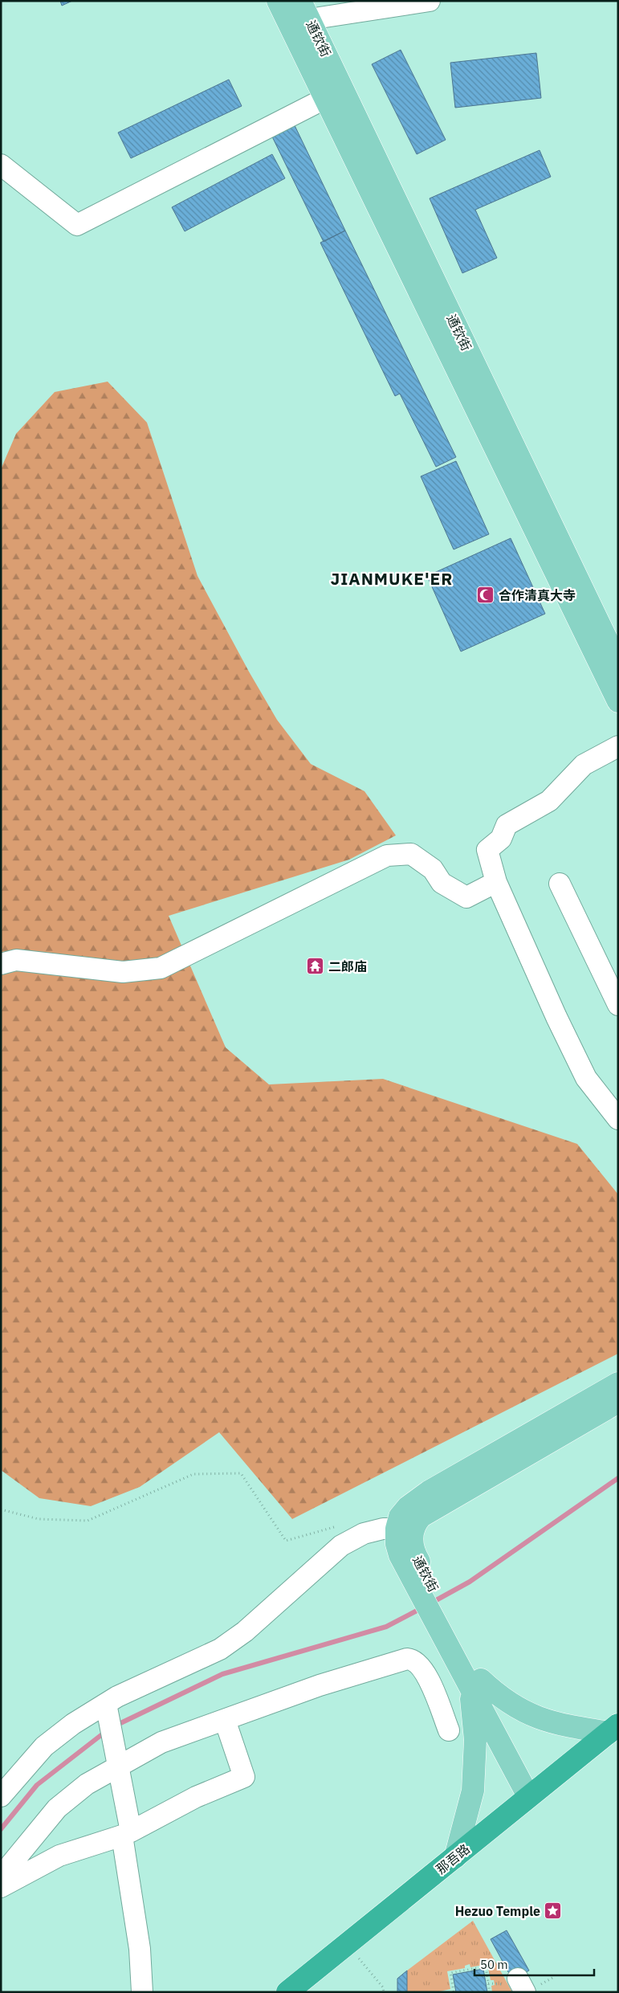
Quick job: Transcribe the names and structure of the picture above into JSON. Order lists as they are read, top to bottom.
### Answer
{
  "streets": {
    "highway": ["那吾路"],
    "main road": ["通钦街"]
  },
  "crossings": [
    ["通钦街", "那吾路"]
  ],
  "districts": ["JIANMUKE'ER"],
  "places": {
    "mosque": ["合作清真大寺"],
    "temple": ["二郎庙"],
    "place": ["Hezuo Temple"]
  },
  "scale_bar": "50 m"
}
